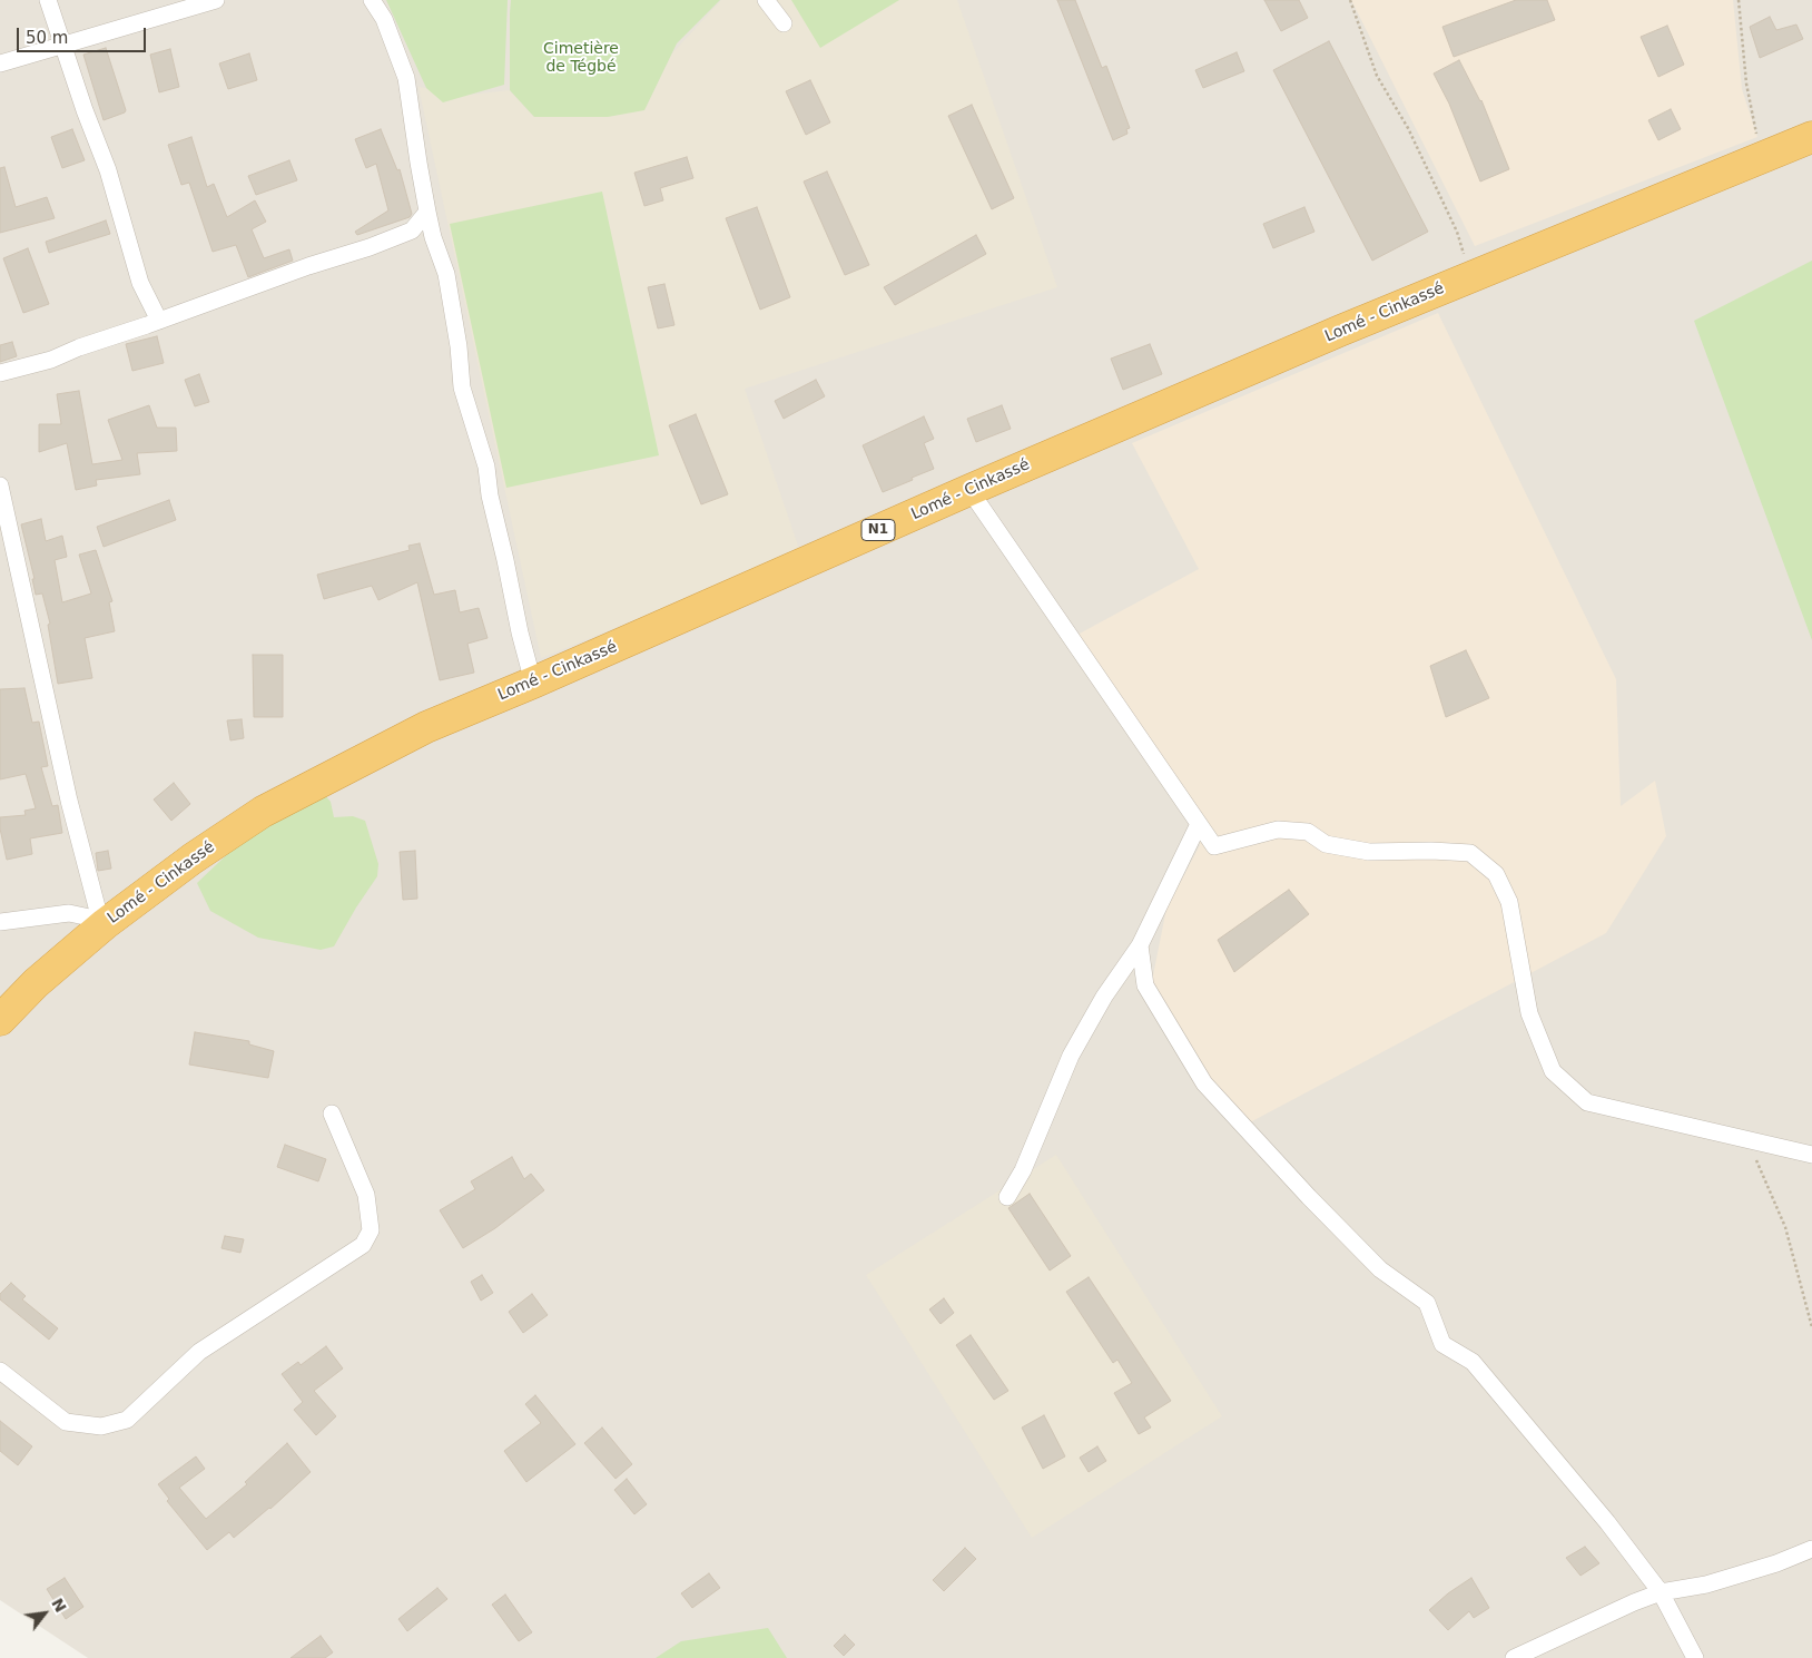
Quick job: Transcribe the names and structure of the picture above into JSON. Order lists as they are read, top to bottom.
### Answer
{
  "streets": {
    "highway": ["Lomé - Cinkassé", "N1"]
  },
  "parks": ["Cimetière de Tégbé"],
  "scale_bar": "50 m",
  "north": "top right"
}
